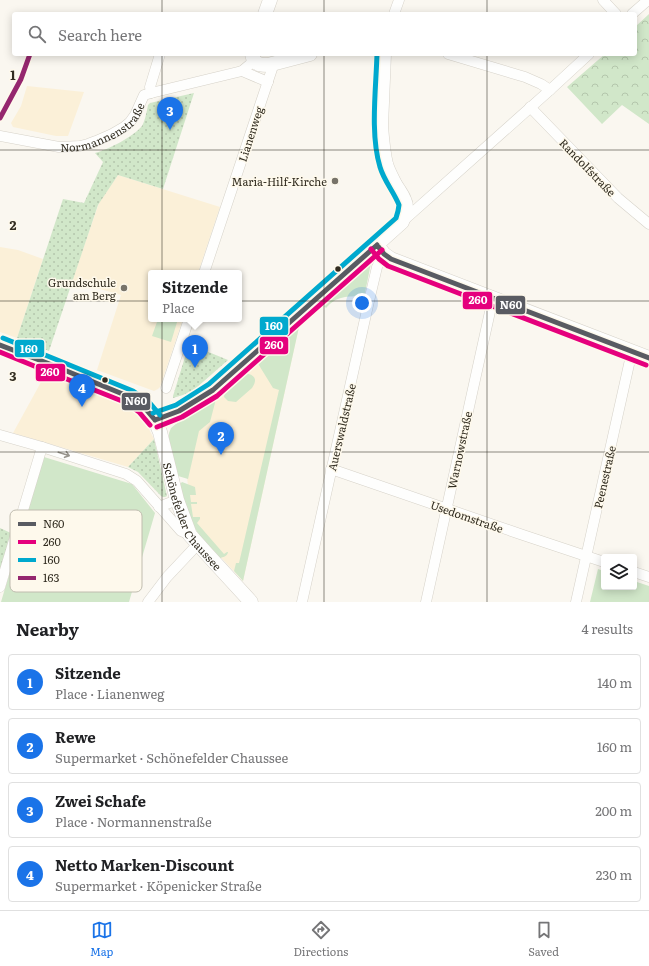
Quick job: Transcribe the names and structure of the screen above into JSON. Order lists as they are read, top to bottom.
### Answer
{
  "streets": {
    "street": [
      "Normannenstraße",
      "Lianenweg",
      "Randolfstraße",
      "Auerswaldstraße",
      "Warnowstraße",
      "Peenestraße",
      "Schönefelder Chaussee",
      "Usedomstraße"
    ]
  },
  "crossings": [
    ["Normannenstraße", "Lianenweg"],
    ["Auerswaldstraße", "Usedomstraße"],
    ["Warnowstraße", "Usedomstraße"],
    ["Peenestraße", "Usedomstraße"]
  ],
  "places": ["Maria-Hilf-Kirche", "Grundschule am Berg"],
  "lines": [
    "transit line 160",
    "transit line 163",
    "transit line N60",
    "transit line 260"
  ],
  "legend": [
    "N60",
    "260",
    "160",
    "163"
  ],
  "page": {
    "search": "Search here",
    "pins": [
      "3",
      "1",
      "4",
      "2"
    ],
    "popup": ["Sitzende", "Place"],
    "heading": ["Nearby", "4 results"],
    "list": [
      {
        "mark": "1",
        "name": "Sitzende",
        "note": "Place · Lianenweg",
        "value": "140 m"
      },
      {
        "mark": "2",
        "name": "Rewe",
        "note": "Supermarket · Schönefelder Chaussee",
        "value": "160 m"
      },
      {
        "mark": "3",
        "name": "Zwei Schafe",
        "note": "Place · Normannenstraße",
        "value": "200 m"
      },
      {
        "mark": "4",
        "name": "Netto Marken-Discount",
        "note": "Supermarket · Köpenicker Straße",
        "value": "230 m"
      }
    ],
    "nav": ["Map", "Directions", "Saved"]
  },
  "grid": {
    "rows": ["1", "2", "3"]
  }
}
